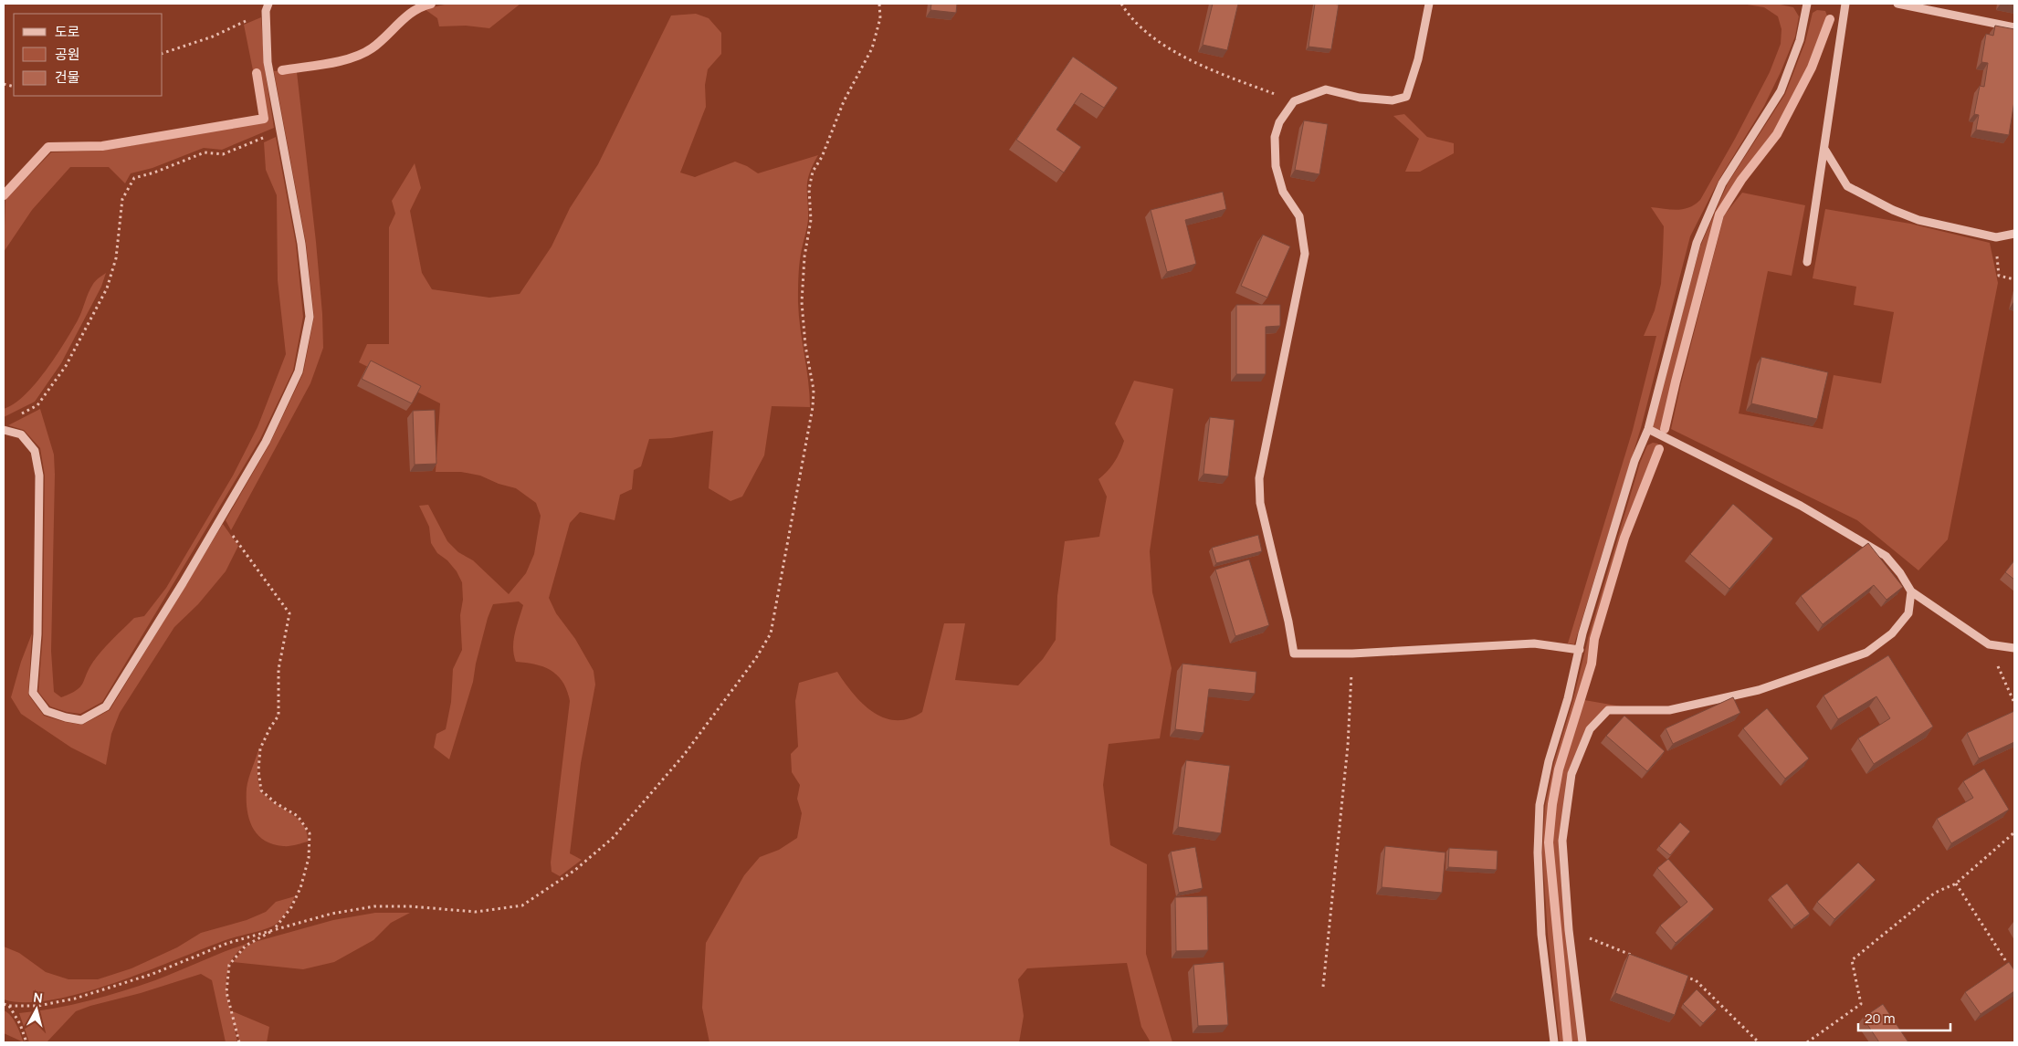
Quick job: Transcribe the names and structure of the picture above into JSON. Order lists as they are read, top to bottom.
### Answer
{
  "legend": ["도로", "공원", "건물"],
  "scale_bar": "20 m",
  "north": "top"
}
